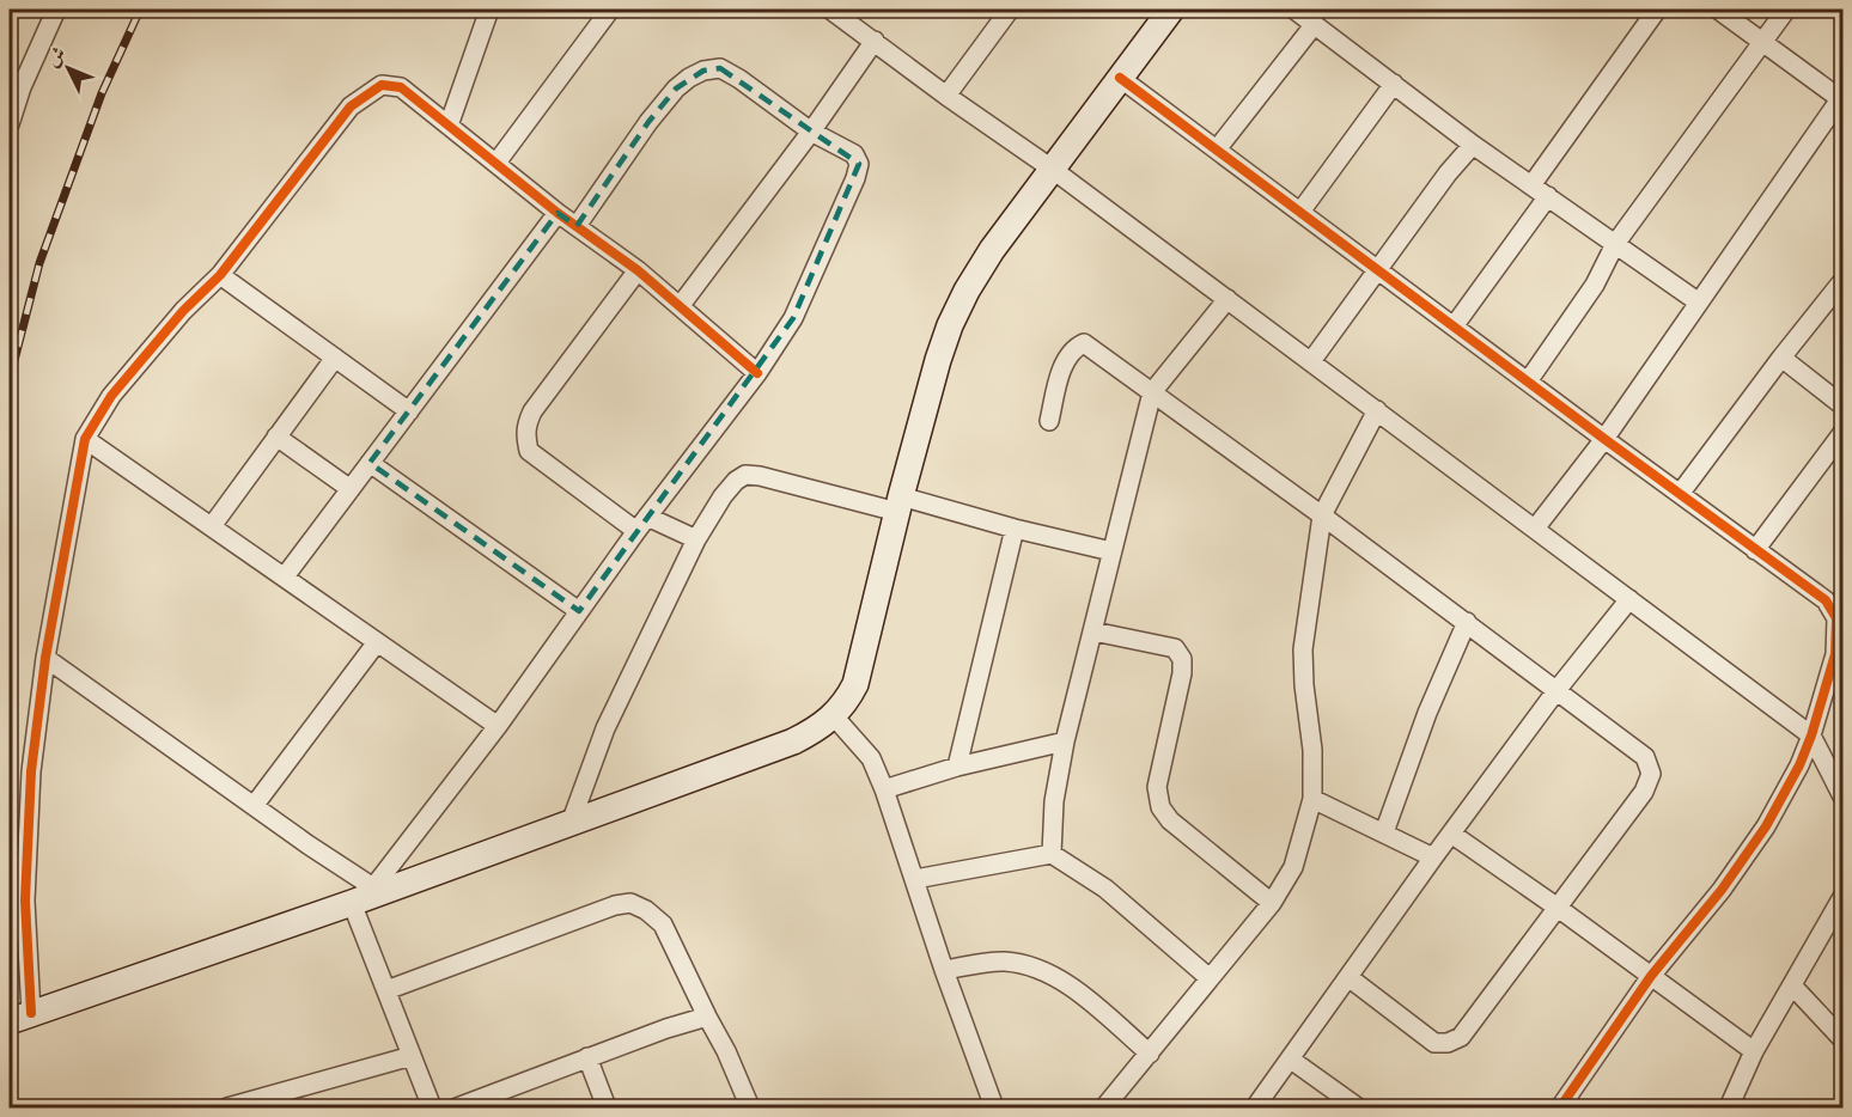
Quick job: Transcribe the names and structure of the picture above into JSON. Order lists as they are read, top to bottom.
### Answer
{
  "north": "top left"
}
